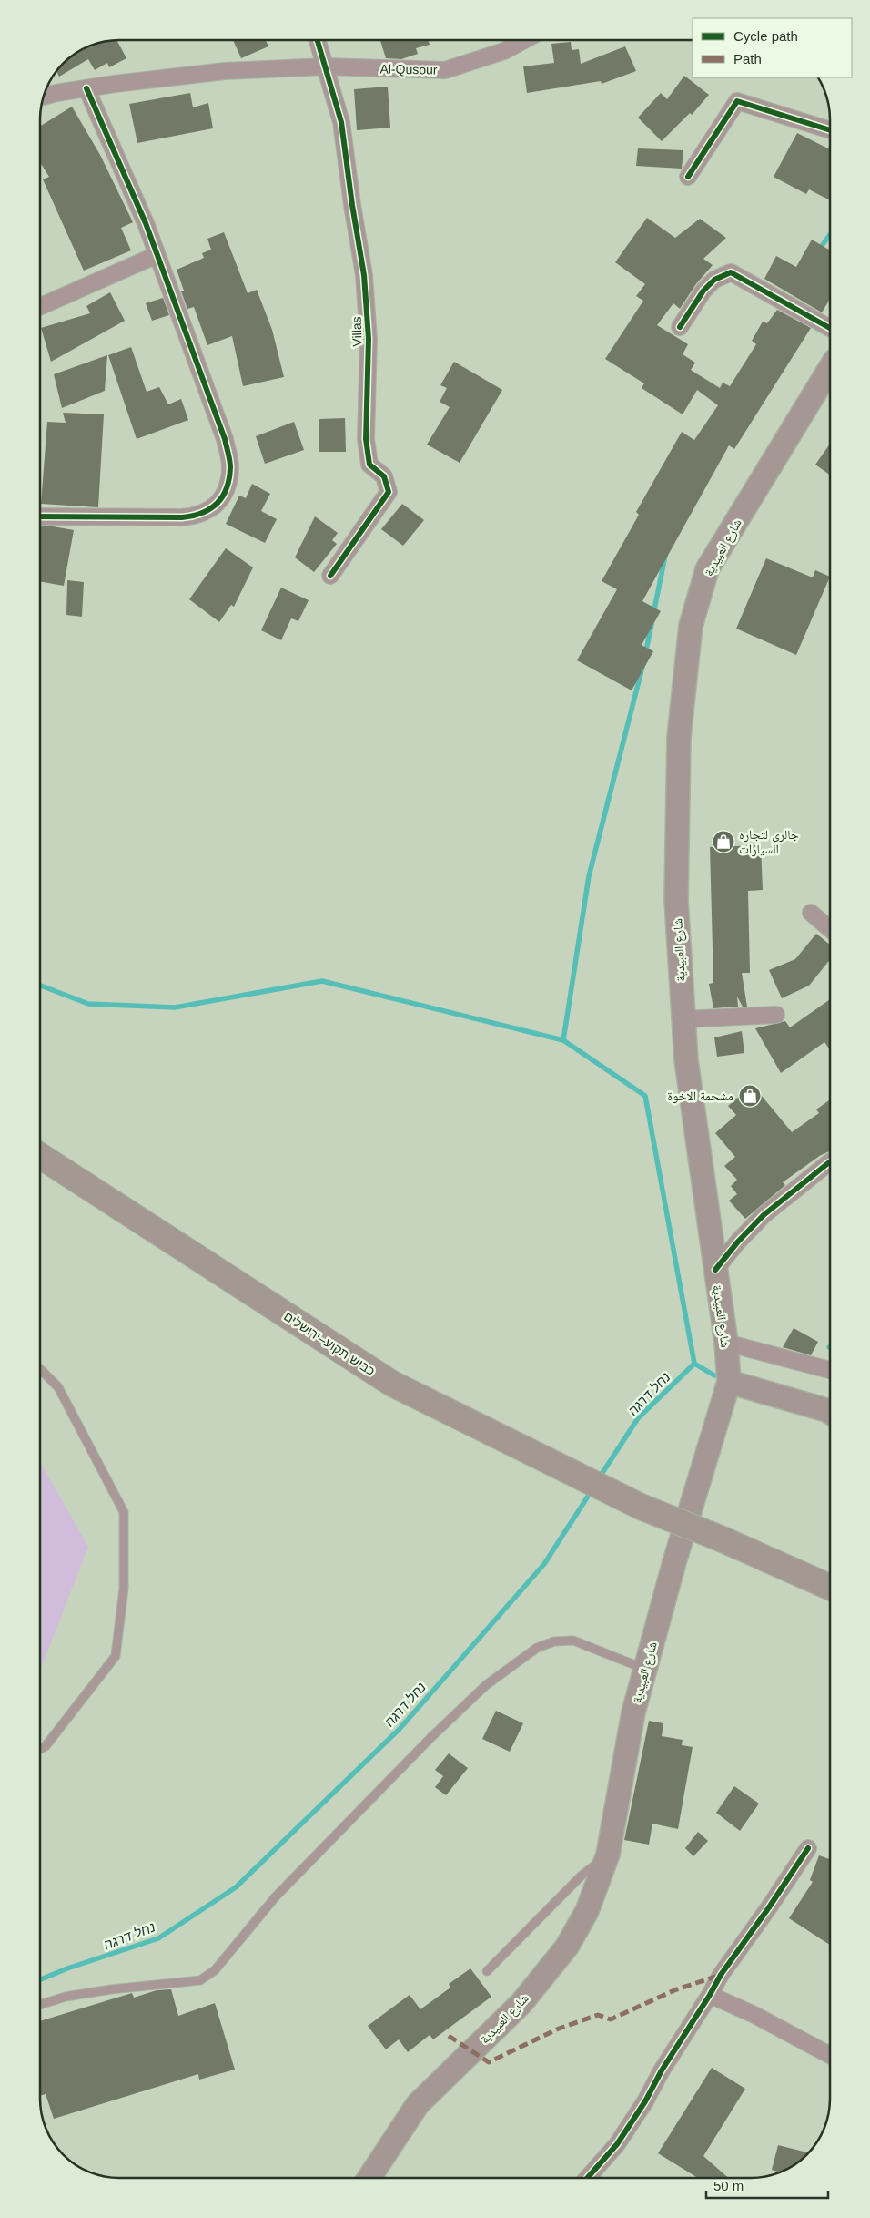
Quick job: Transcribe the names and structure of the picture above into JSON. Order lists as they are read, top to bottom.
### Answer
{
  "streets": {
    "main road": ["شارع العبيدية", "כביש תקוע–ירושלים"],
    "street": ["Al-Qusour", "Villas"]
  },
  "crossings": [
    ["Al-Qusour", "Villas"]
  ],
  "water": ["נחל דרגה"],
  "places": {
    "shop": ["جالري لتجاره السيارات", "مشحمة الاخوة"]
  },
  "legend": ["Cycle path", "Path"],
  "scale_bar": "50 m"
}
